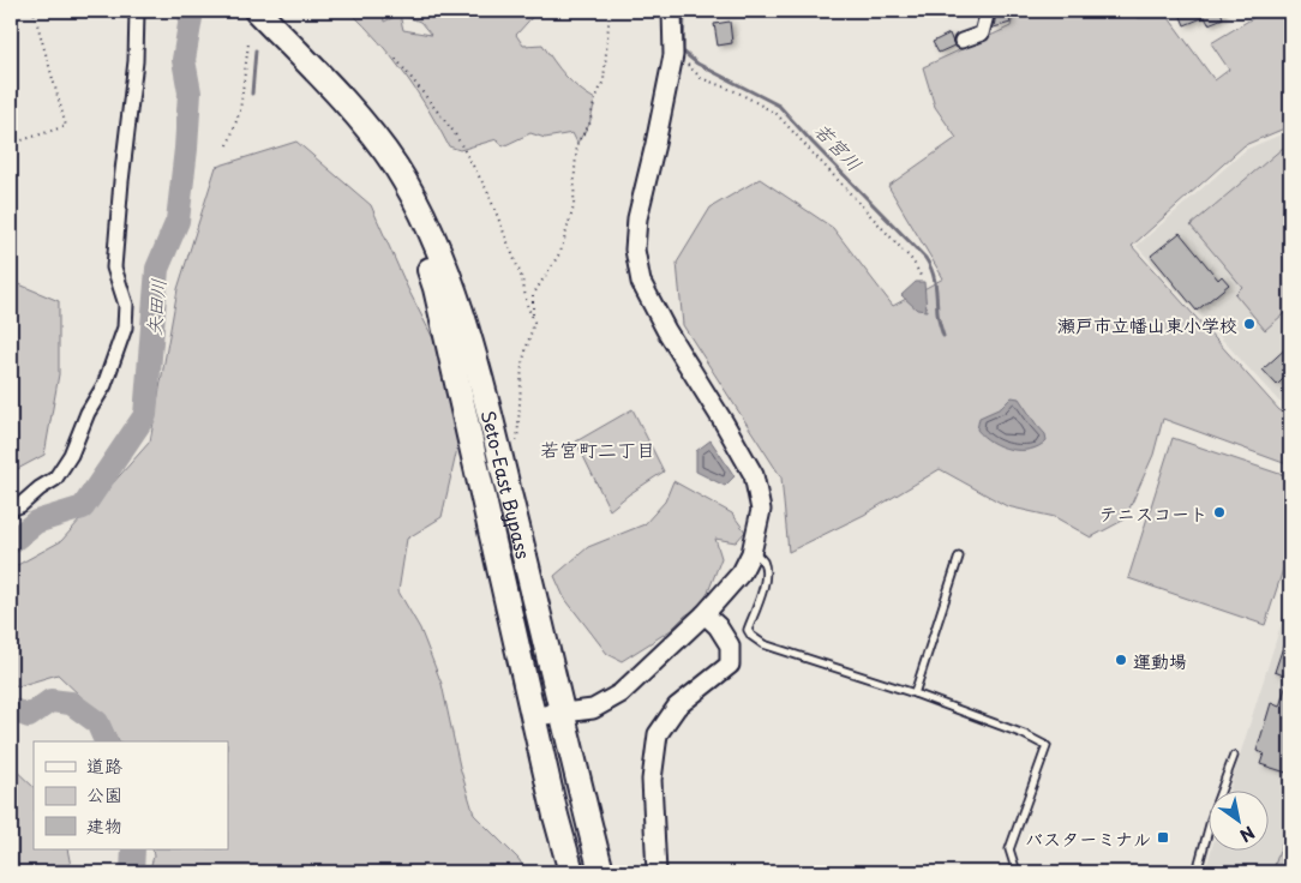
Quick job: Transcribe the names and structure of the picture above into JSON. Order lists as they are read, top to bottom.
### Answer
{
  "streets": {
    "highway": ["Seto-East Bypass"]
  },
  "districts": ["若宮町二丁目"],
  "water": ["若宮川", "矢田川"],
  "places": {
    "other": ["瀬戸市立幡山東小学校", "テニスコート", "運動場"],
    "transit": ["バスターミナル"]
  },
  "legend": ["道路", "公園", "建物"],
  "north": "bottom right"
}
